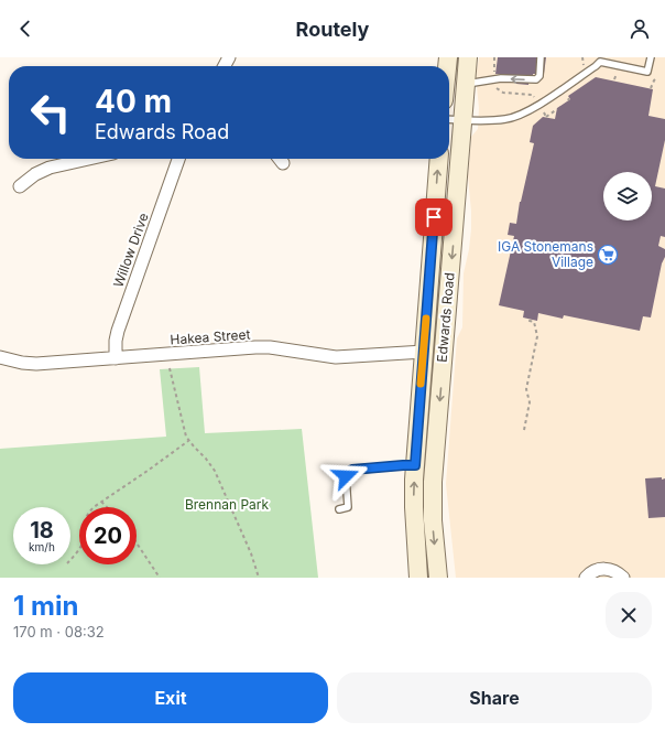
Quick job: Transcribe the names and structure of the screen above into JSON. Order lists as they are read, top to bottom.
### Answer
{
  "streets": {
    "street": ["Willow Drive", "Edwards Road", "Hakea Street"]
  },
  "crossings": [
    ["Willow Drive", "Hakea Street"],
    ["Edwards Road", "Hakea Street"]
  ],
  "parks": ["Brennan Park"],
  "places": {
    "supermarket": ["IGA Stonemans Village"]
  },
  "page": {
    "header": "Routely",
    "turn": ["40 m", "Edwards Road"],
    "speed": "18 km/h",
    "limit": "20",
    "heading": ["1 min", "170 m · 08:32"],
    "buttons": ["Exit", "Share"]
  }
}
